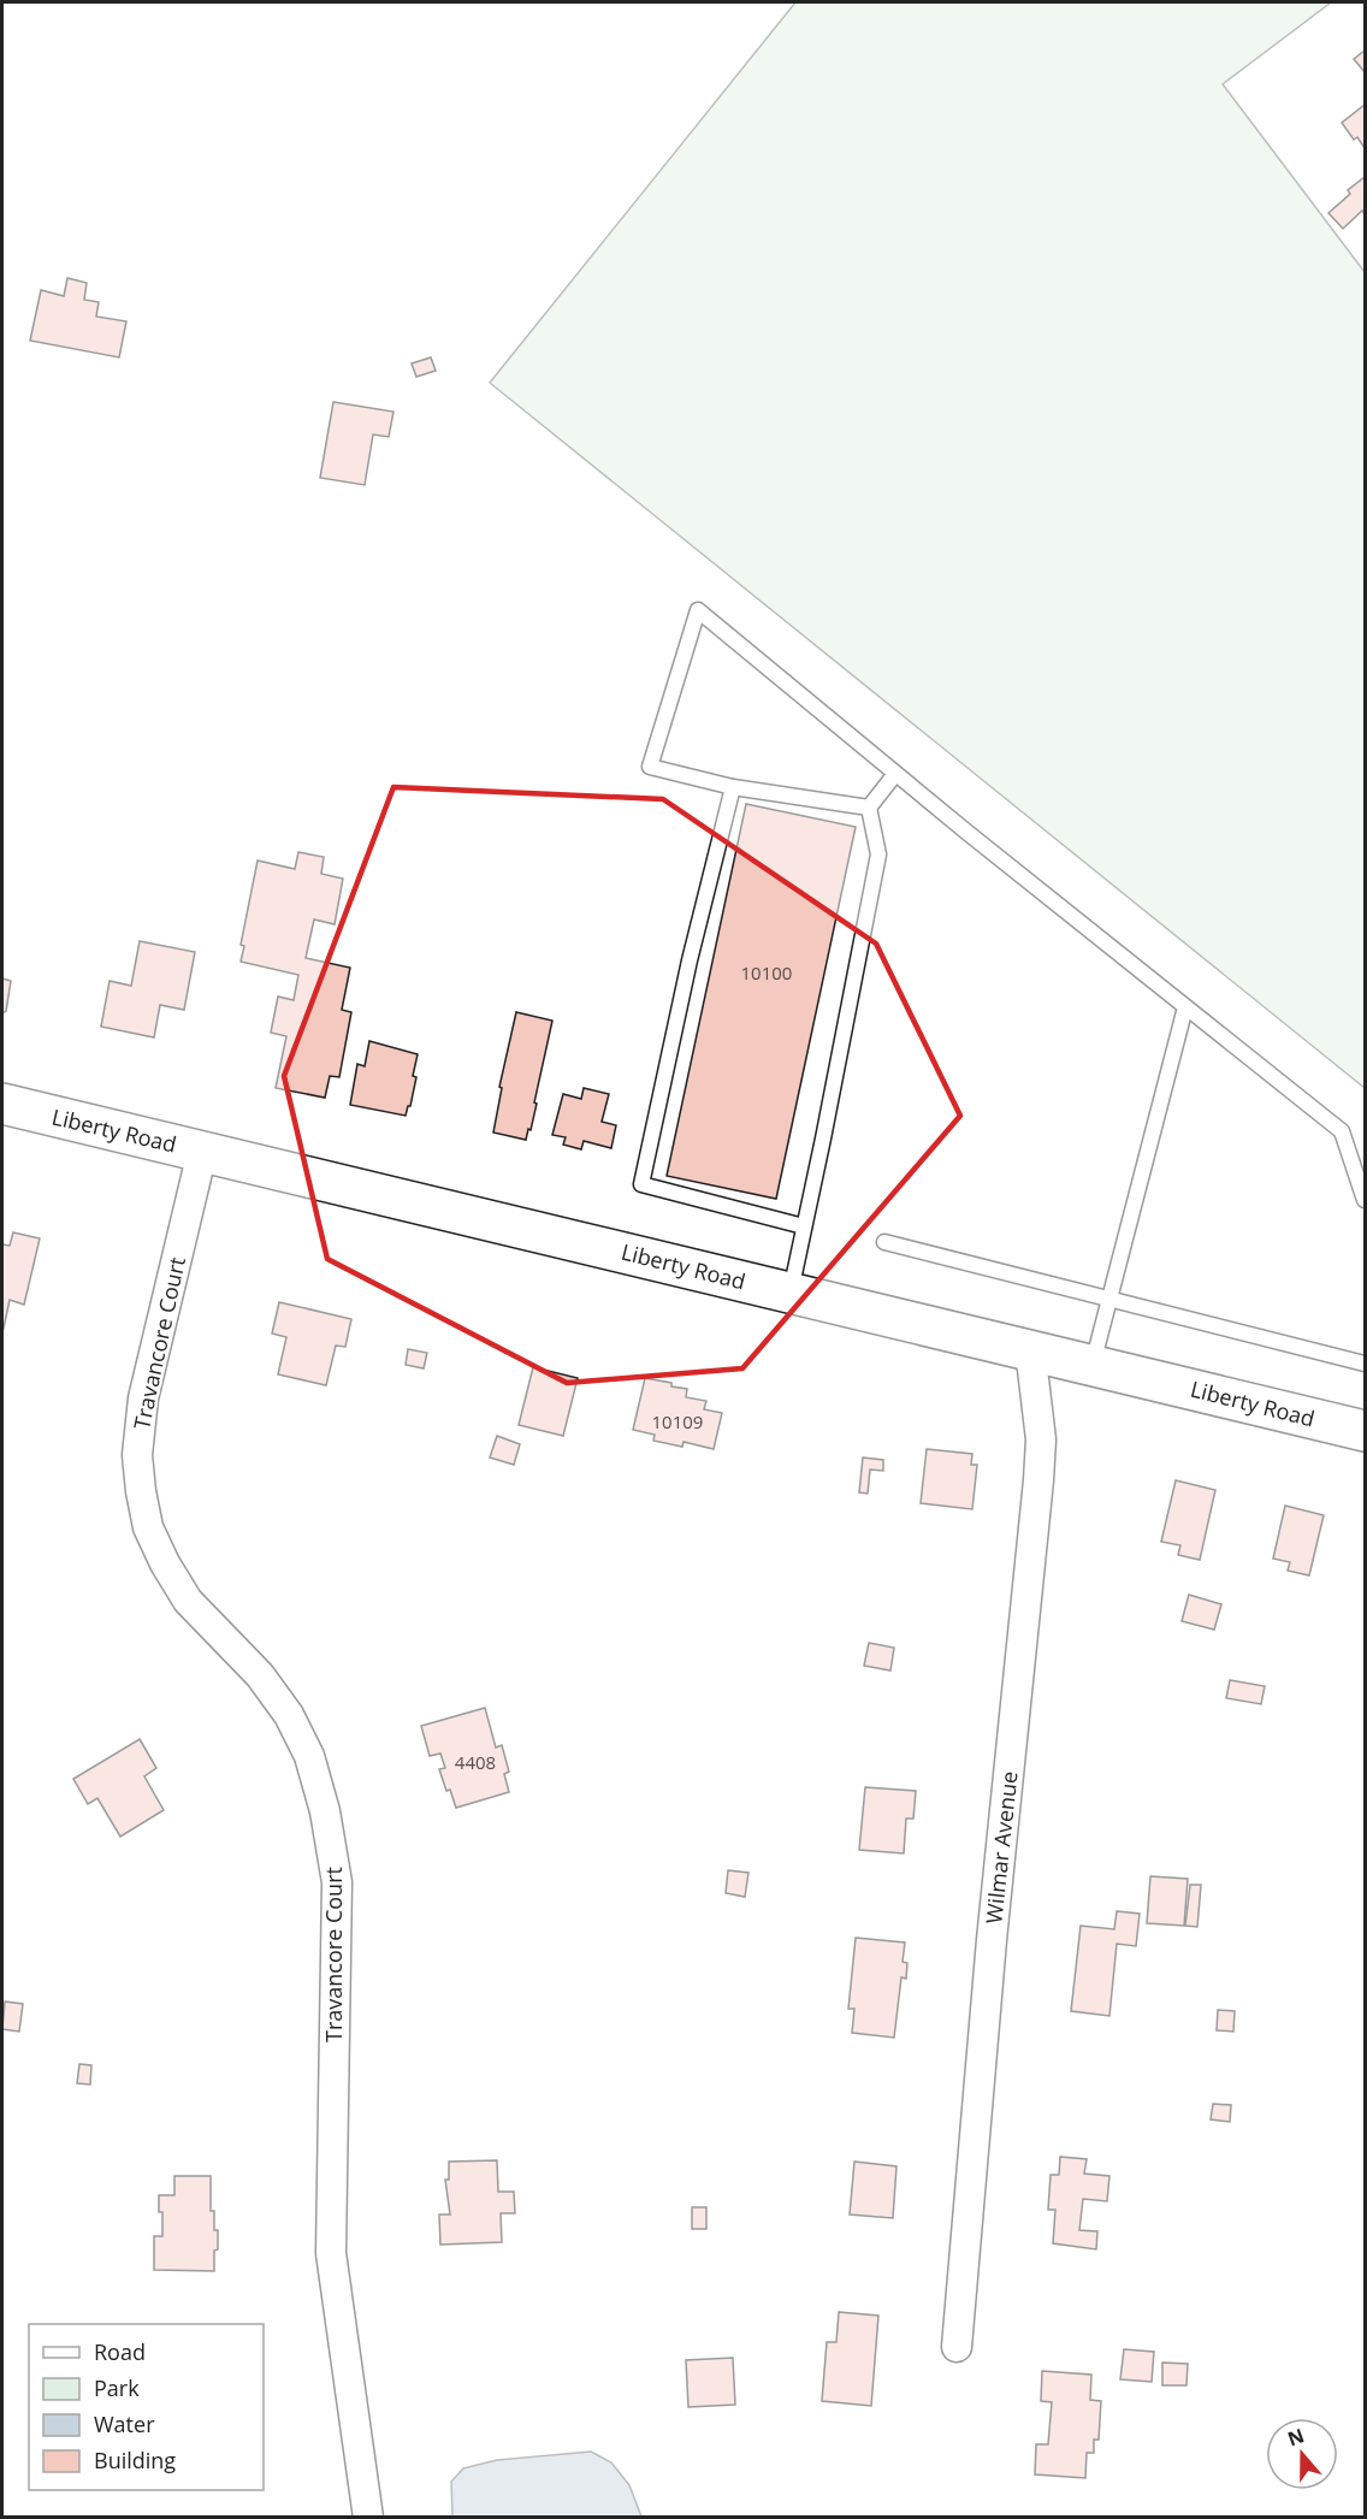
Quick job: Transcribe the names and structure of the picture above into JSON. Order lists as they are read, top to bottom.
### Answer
{
  "streets": {
    "main road": ["Liberty Road"],
    "street": ["Travancore Court", "Wilmar Avenue"]
  },
  "crossings": [
    ["Liberty Road", "Travancore Court"],
    ["Liberty Road", "Wilmar Avenue"]
  ],
  "house_numbers": ["10100", "10109", "4408"],
  "legend": [
    "Road",
    "Park",
    "Water",
    "Building"
  ],
  "north": "top"
}
